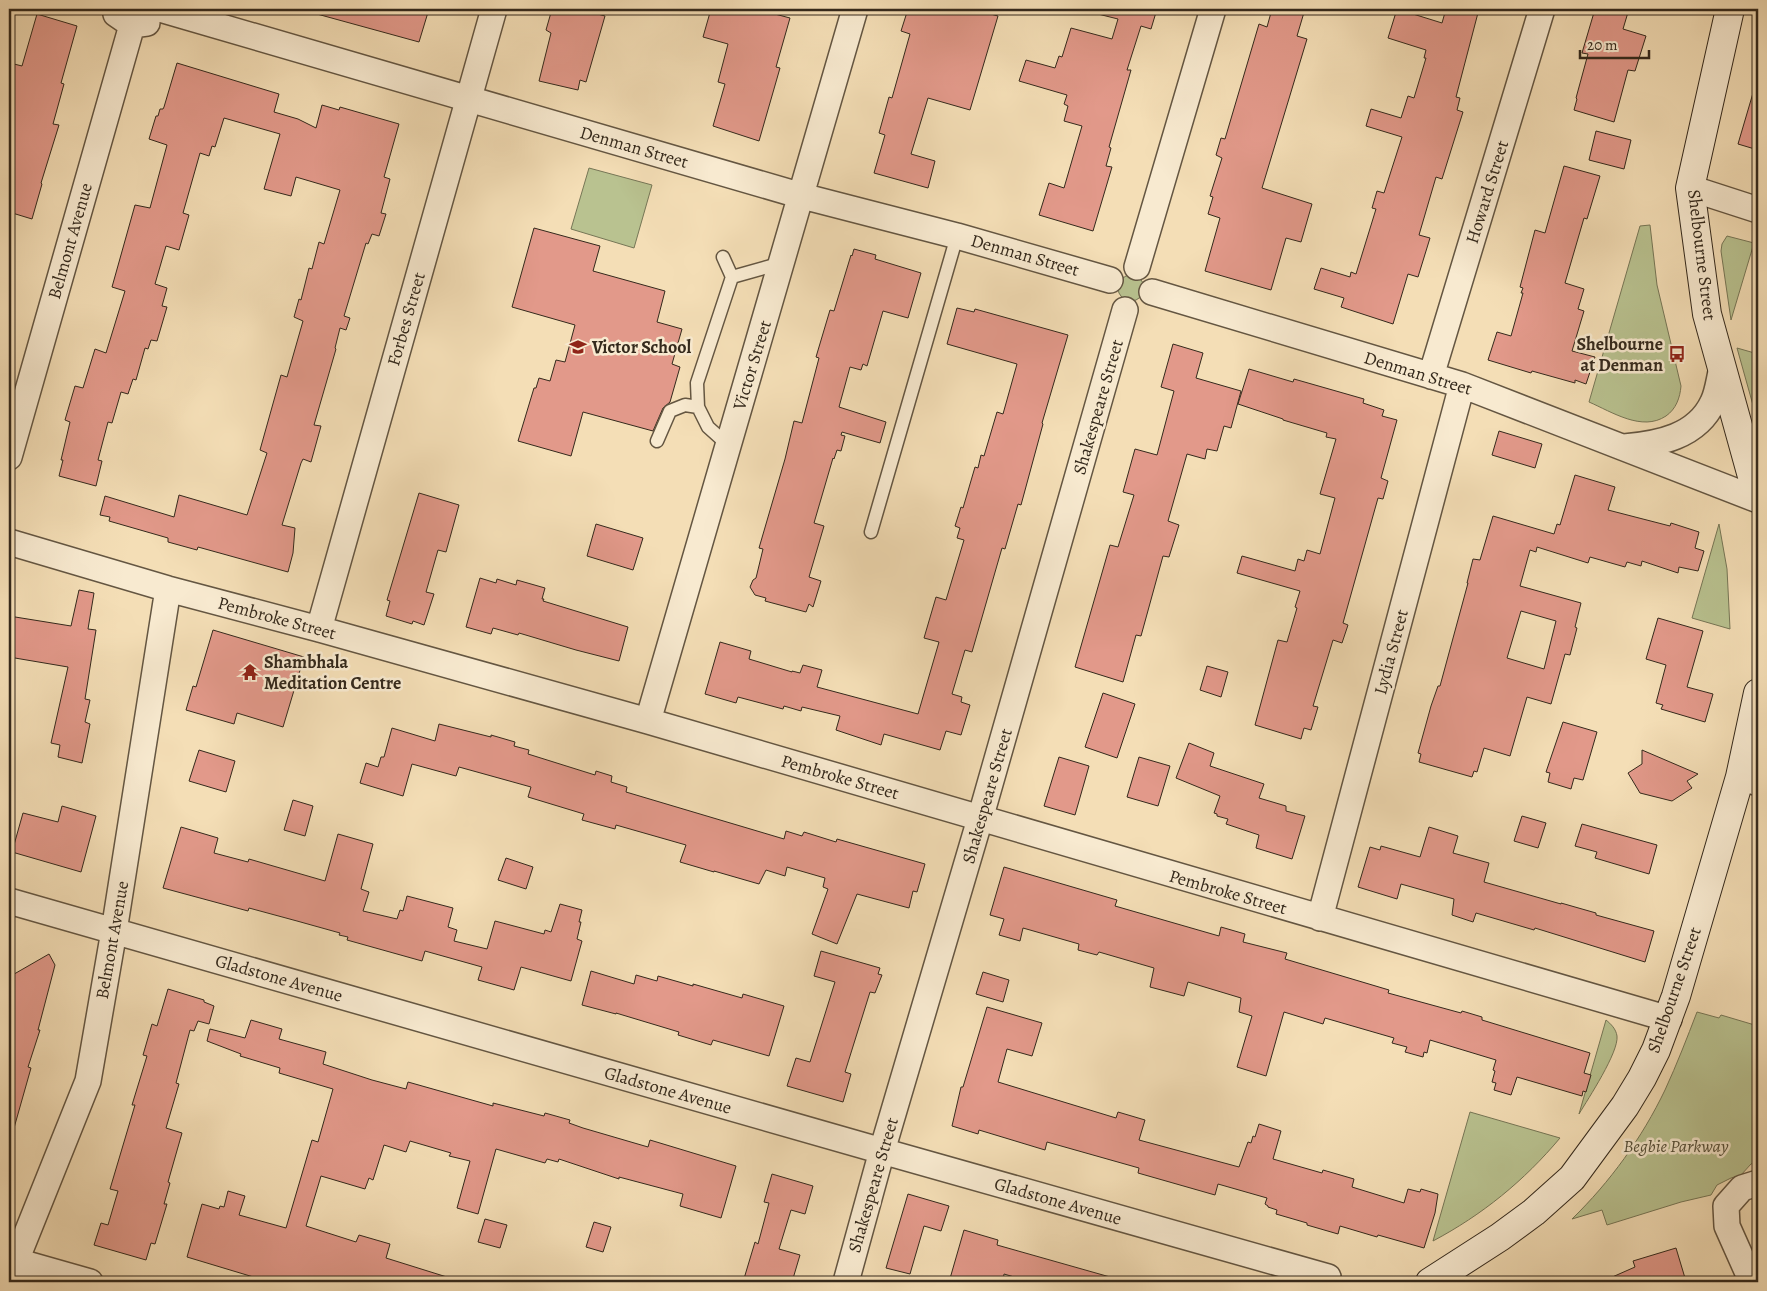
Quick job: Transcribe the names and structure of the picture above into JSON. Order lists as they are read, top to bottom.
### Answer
{
  "streets": {
    "main road": ["Shelbourne Street"],
    "street": [
      "Denman Street",
      "Howard Street",
      "Belmont Avenue",
      "Forbes Street",
      "Victor Street",
      "Shakespeare Street",
      "Pembroke Street",
      "Lydia Street",
      "Gladstone Avenue"
    ]
  },
  "crossings": [
    ["Denman Street", "Howard Street"],
    ["Denman Street", "Shelbourne Street"],
    ["Denman Street", "Forbes Street"],
    ["Denman Street", "Victor Street"],
    ["Denman Street", "Shakespeare Street"],
    ["Denman Street", "Lydia Street"],
    ["Belmont Avenue", "Pembroke Street"],
    ["Belmont Avenue", "Gladstone Avenue"],
    ["Shelbourne Street", "Pembroke Street"],
    ["Forbes Street", "Pembroke Street"],
    ["Victor Street", "Pembroke Street"],
    ["Shakespeare Street", "Pembroke Street"],
    ["Shakespeare Street", "Gladstone Avenue"],
    ["Pembroke Street", "Lydia Street"]
  ],
  "parks": ["Begbie Parkway"],
  "places": {
    "school or university": ["Victor School"],
    "bus stop": ["Shelbourne at Denman"],
    "temple": ["Shambhala Meditation Centre"]
  },
  "scale_bar": "20 m"
}
